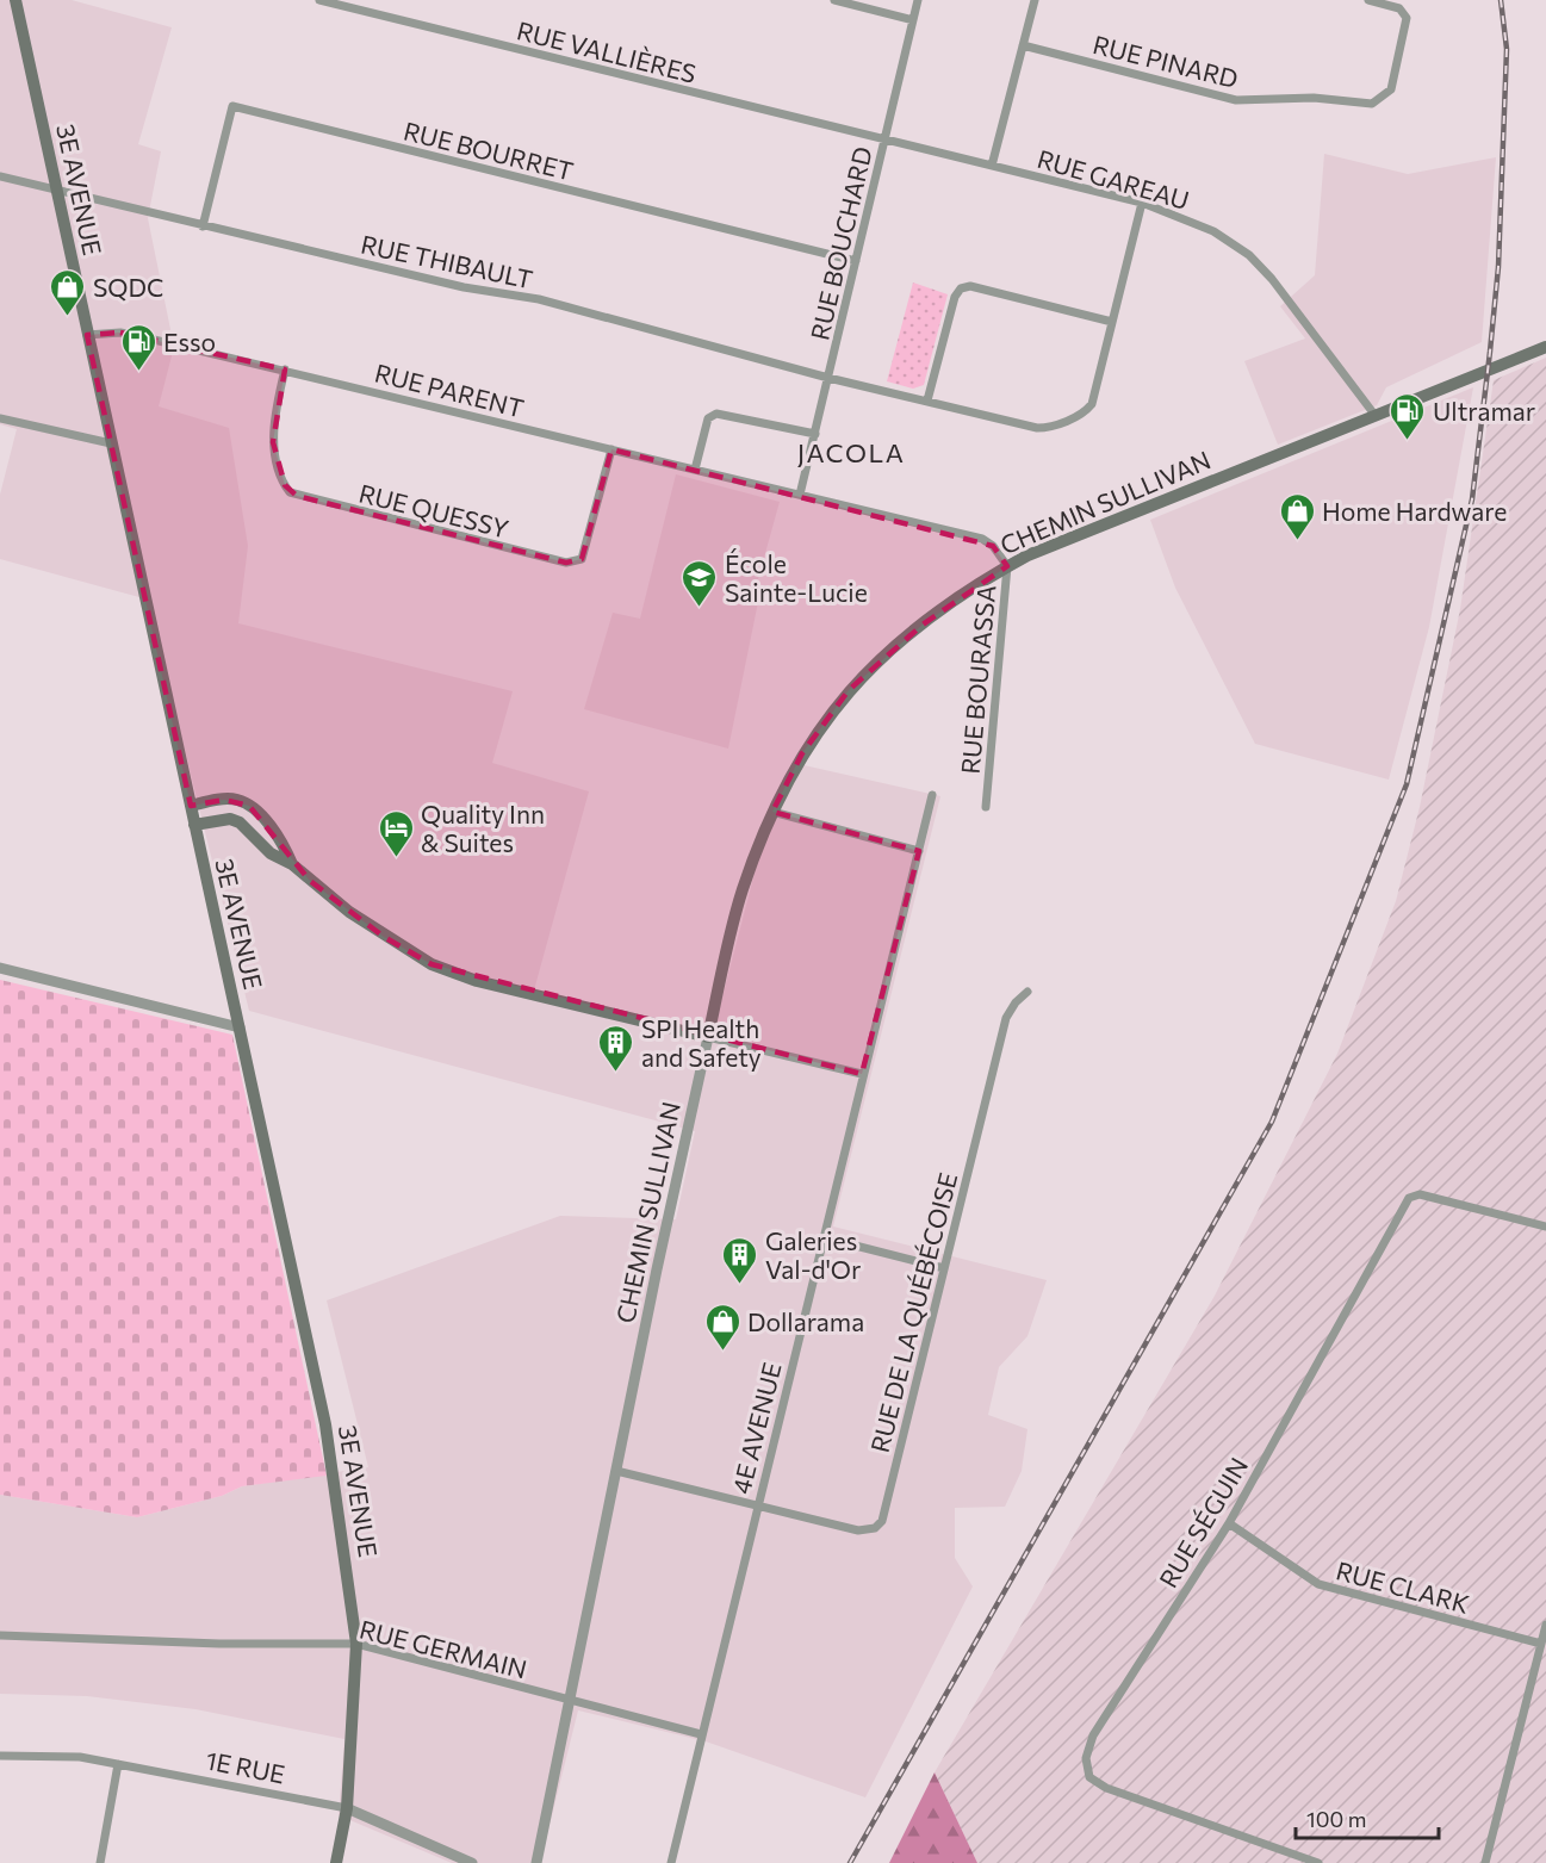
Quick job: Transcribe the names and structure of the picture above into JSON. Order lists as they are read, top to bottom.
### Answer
{
  "streets": {
    "main road": ["3E AVENUE", "CHEMIN SULLIVAN"],
    "street": [
      "RUE VALLIÈRES",
      "RUE PINARD",
      "RUE BOURRET",
      "RUE GAREAU",
      "RUE BOUCHARD",
      "RUE THIBAULT",
      "RUE PARENT",
      "RUE QUESSY",
      "RUE BOURASSA",
      "RUE DE LA QUÉBÉCOISE",
      "4E AVENUE",
      "RUE SÉGUIN",
      "RUE CLARK",
      "RUE GERMAIN",
      "1E RUE"
    ]
  },
  "crossings": [
    ["RUE VALLIÈRES", "RUE GAREAU"],
    ["RUE VALLIÈRES", "RUE BOUCHARD"],
    ["RUE BOURRET", "RUE BOUCHARD"],
    ["RUE BOURRET", "RUE THIBAULT"],
    ["RUE GAREAU", "RUE BOUCHARD"],
    ["RUE GAREAU", "RUE THIBAULT"],
    ["RUE GAREAU", "CHEMIN SULLIVAN"],
    ["3E AVENUE", "RUE THIBAULT"],
    ["3E AVENUE", "RUE PARENT"],
    ["3E AVENUE", "RUE GERMAIN"],
    ["3E AVENUE", "1E RUE"],
    ["RUE BOUCHARD", "RUE THIBAULT"],
    ["RUE BOUCHARD", "RUE PARENT"],
    ["RUE BOUCHARD", "RUE BOURASSA"],
    ["RUE PARENT", "RUE QUESSY"],
    ["RUE PARENT", "RUE BOURASSA"],
    ["CHEMIN SULLIVAN", "RUE BOURASSA"],
    ["CHEMIN SULLIVAN", "RUE GERMAIN"],
    ["RUE DE LA QUÉBÉCOISE", "4E AVENUE"],
    ["4E AVENUE", "RUE GERMAIN"],
    ["RUE SÉGUIN", "RUE CLARK"]
  ],
  "districts": ["JACOLA"],
  "places": {
    "shop": ["SQDC", "Home Hardware", "Dollarama"],
    "fuel station": ["Esso", "Ultramar"],
    "school or university": ["École Sainte-Lucie"],
    "hotel": ["Quality Inn & Suites"],
    "building": ["SPI Health and Safety", "Galeries Val-d'Or"]
  },
  "scale_bar": "100 m"
}
